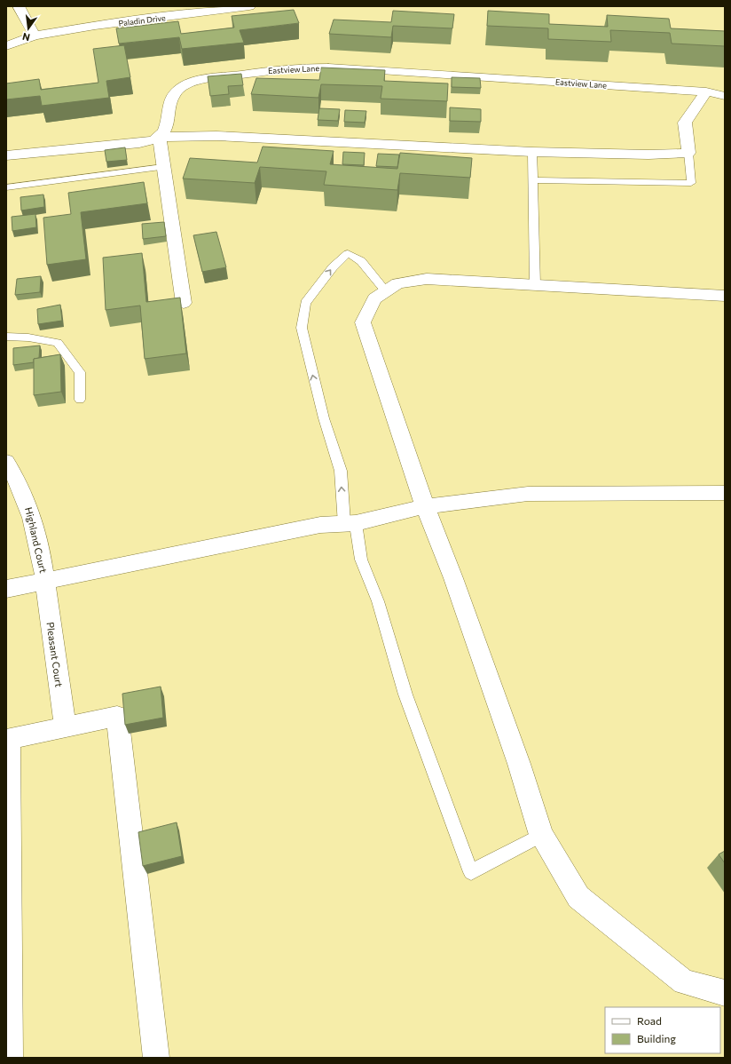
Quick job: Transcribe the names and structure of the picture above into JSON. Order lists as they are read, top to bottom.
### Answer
{
  "streets": {
    "street": [
      "Paladin Drive",
      "Eastview Lane",
      "Highland Court",
      "Pleasant Court"
    ]
  },
  "crossings": [
    ["Highland Court", "Pleasant Court"]
  ],
  "legend": ["Road", "Building"],
  "north": "bottom"
}
